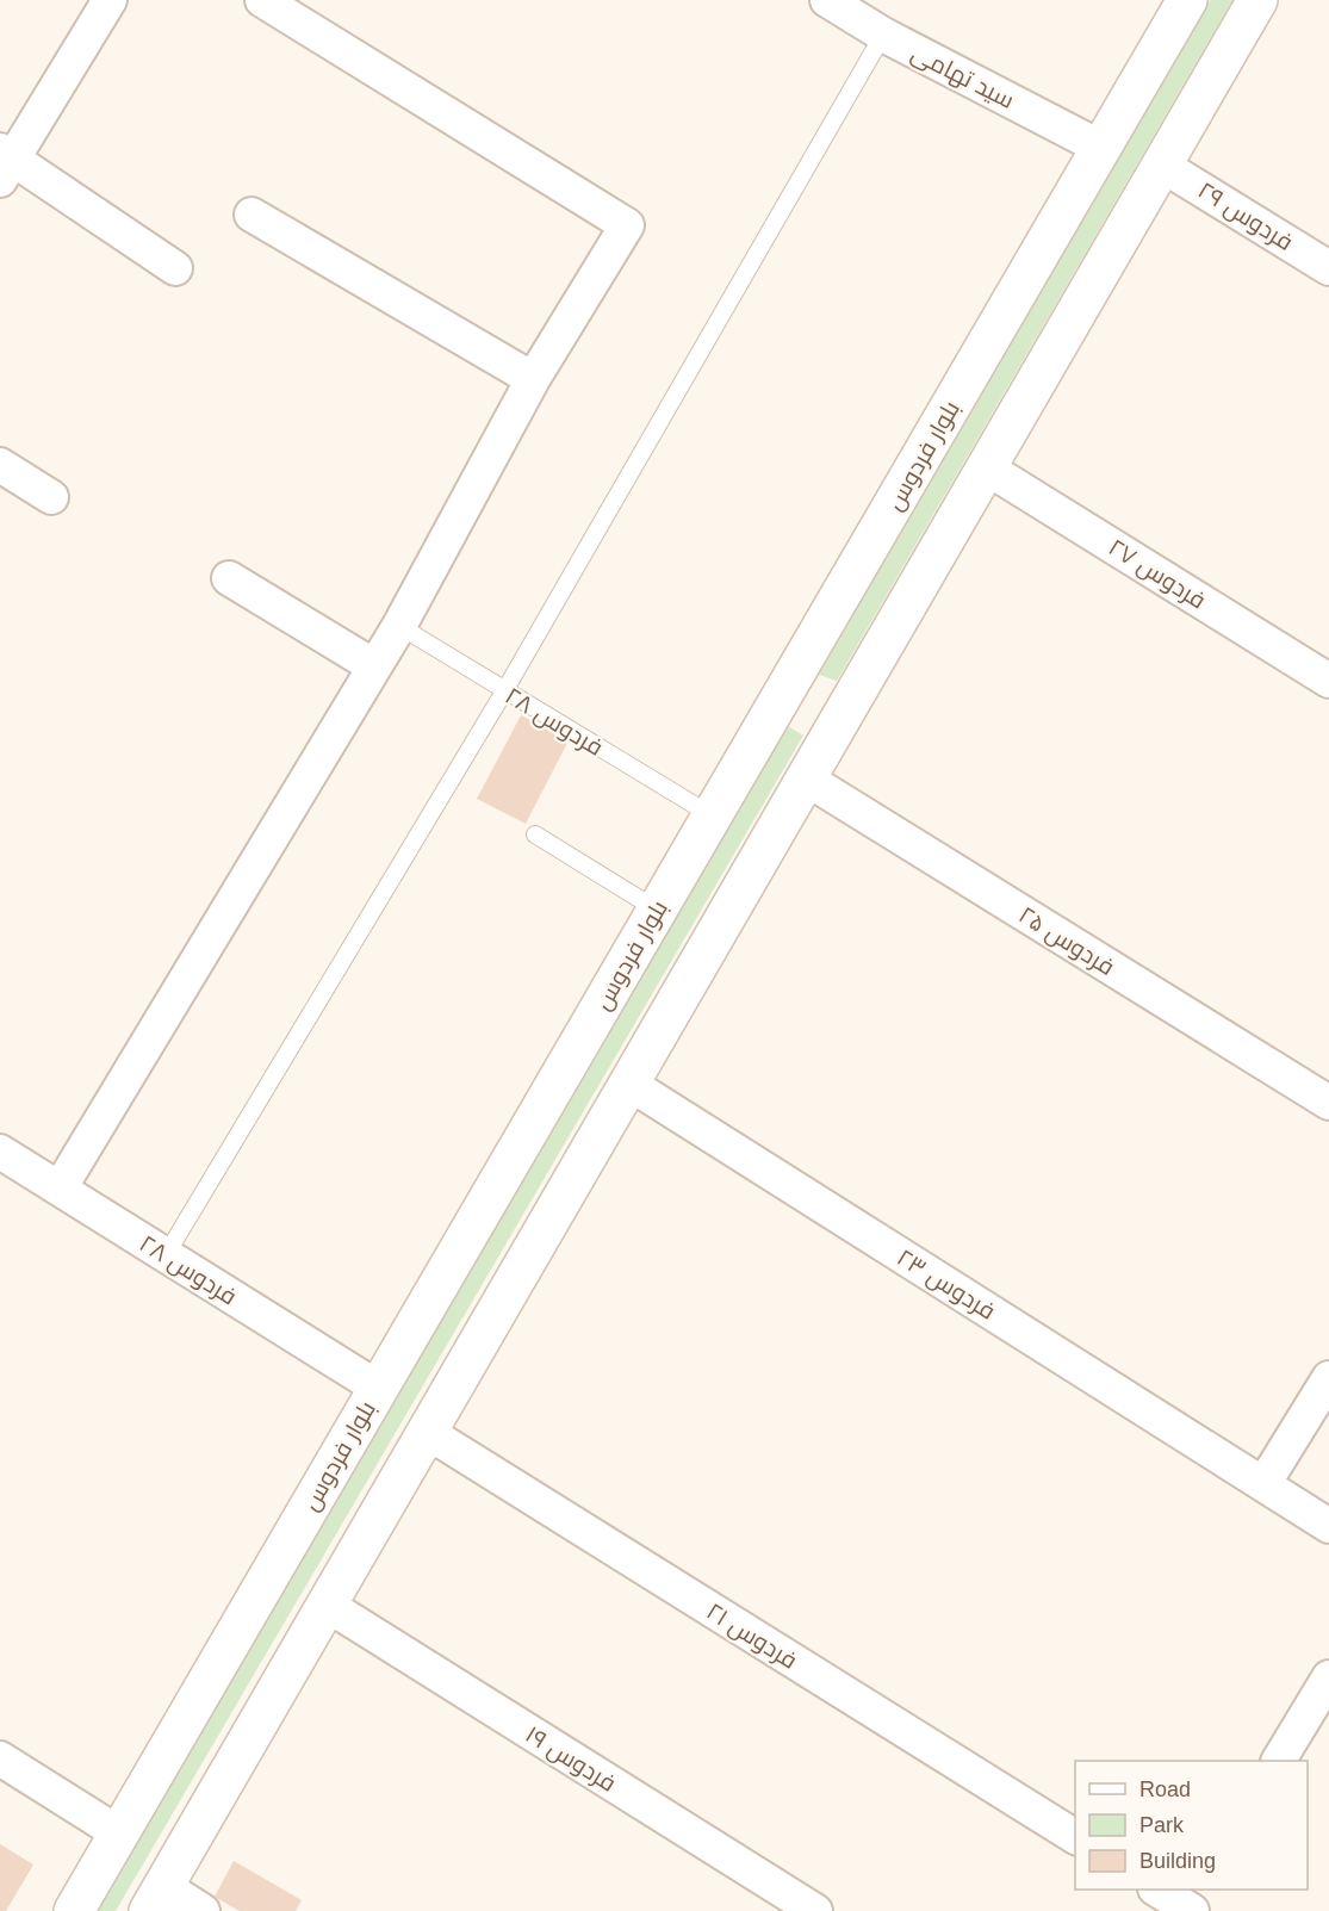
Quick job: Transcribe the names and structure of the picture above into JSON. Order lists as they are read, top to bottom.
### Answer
{
  "streets": {
    "main road": ["بلوار فردوس"],
    "street": [
      "سید تهامی",
      "فردوس ۲۹",
      "فردوس ۲۷",
      "فردوس ۲۸",
      "فردوس ۲۵",
      "فردوس ۲۳",
      "فردوس ۲۱",
      "فردوس ۱۹"
    ]
  },
  "crossings": [
    ["سید تهامی", "بلوار فردوس"],
    ["بلوار فردوس", "فردوس ۲۸"]
  ],
  "legend": ["Road", "Park", "Building"]
}
